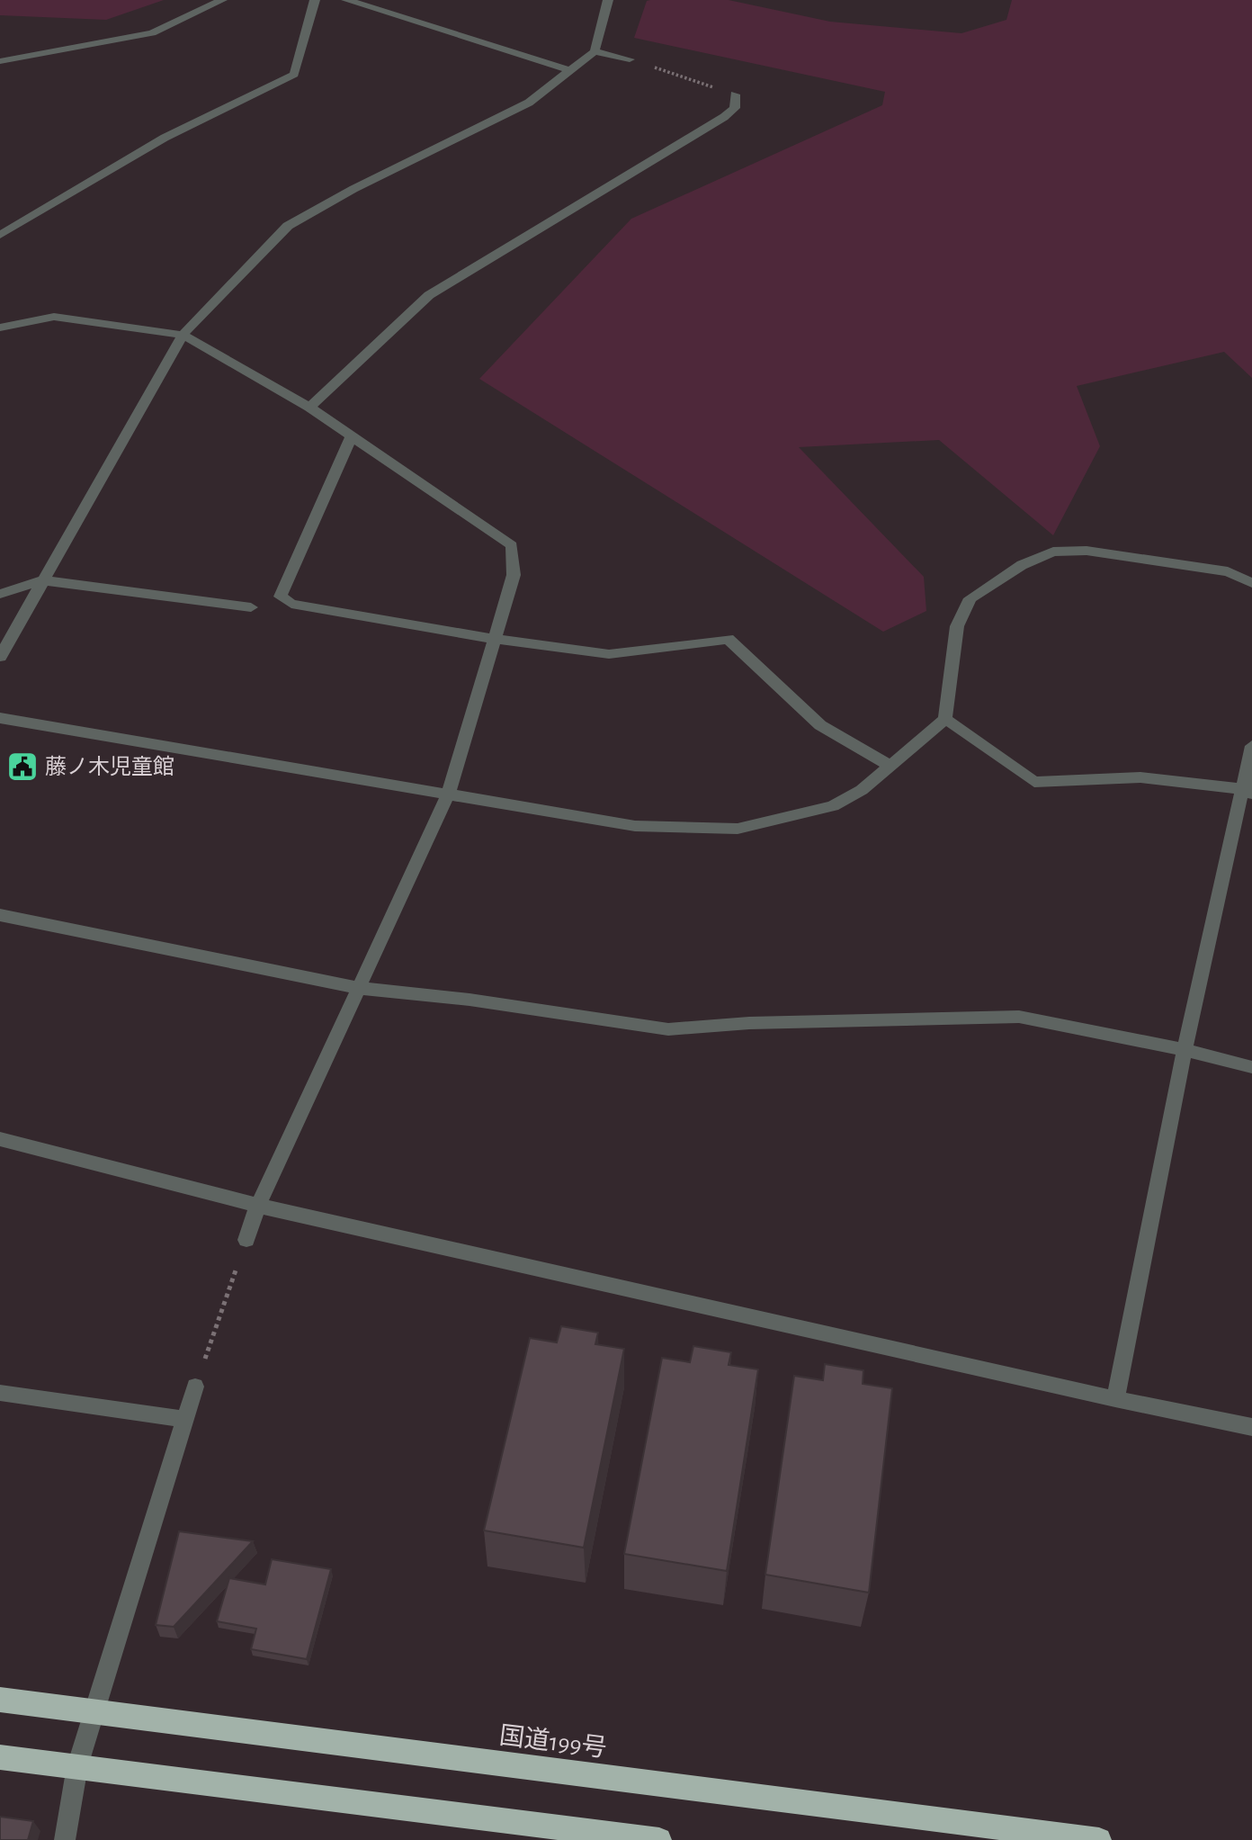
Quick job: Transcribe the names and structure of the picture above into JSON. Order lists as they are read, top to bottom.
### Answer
{
  "streets": {
    "highway": ["国道199号"]
  },
  "places": {
    "public building": ["藤ノ木児童館"]
  }
}
